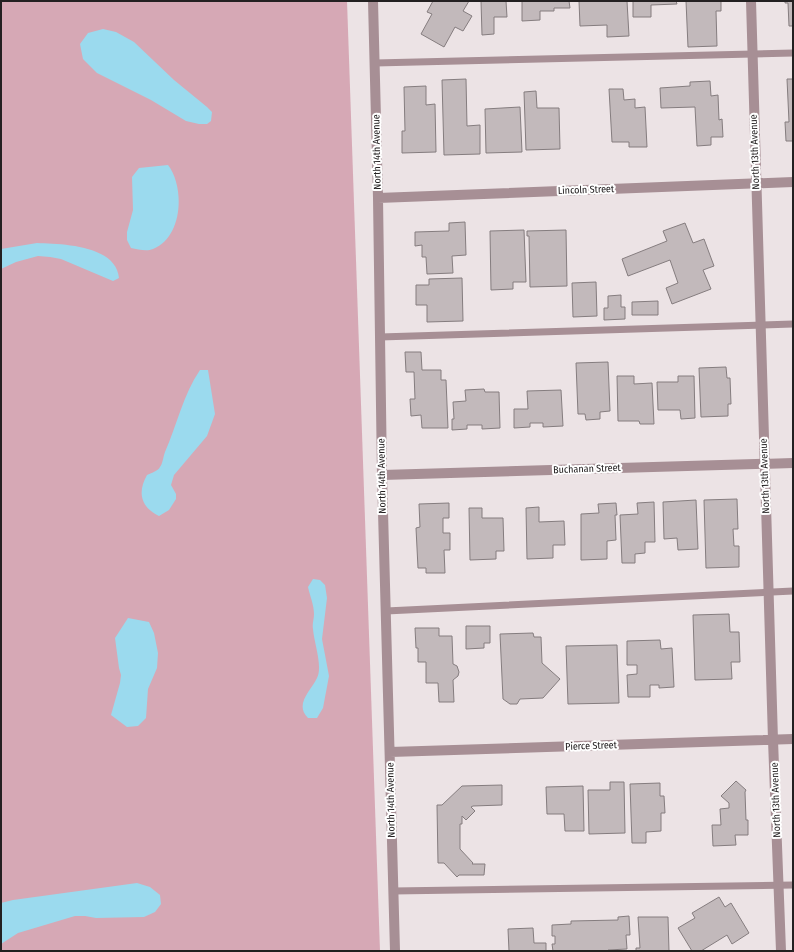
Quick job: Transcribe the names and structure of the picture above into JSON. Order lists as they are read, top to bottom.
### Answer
{
  "streets": {
    "street": [
      "North 14th Avenue",
      "North 13th Avenue",
      "Lincoln Street",
      "Buchanan Street",
      "Pierce Street"
    ]
  },
  "crossings": [
    ["North 14th Avenue", "Lincoln Street"],
    ["North 14th Avenue", "Buchanan Street"],
    ["North 14th Avenue", "Pierce Street"],
    ["North 13th Avenue", "Lincoln Street"],
    ["North 13th Avenue", "Buchanan Street"],
    ["North 13th Avenue", "Pierce Street"]
  ]
}
